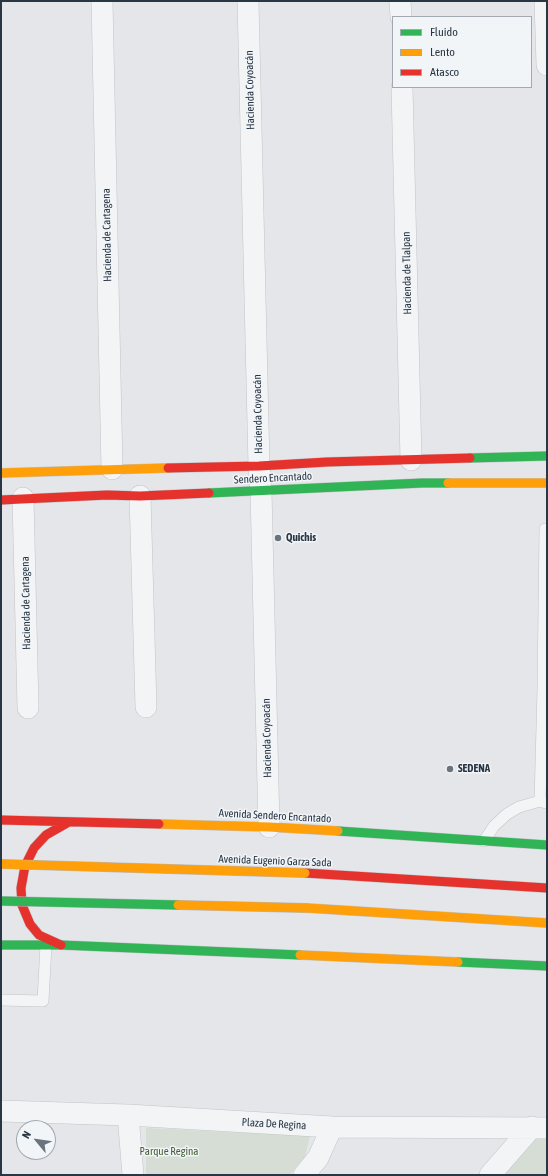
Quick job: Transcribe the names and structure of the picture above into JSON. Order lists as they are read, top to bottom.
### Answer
{
  "streets": {
    "main road": ["Sendero Encantado", "Avenida Sendero Encantado", "Avenida Eugenio Garza Sada"],
    "street": [
      "Hacienda Coyoacán",
      "Hacienda de Cartagena",
      "Hacienda de Tlalpan",
      "Plaza De Regina"
    ]
  },
  "crossings": [
    ["Hacienda Coyoacán", "Sendero Encantado"],
    ["Hacienda Coyoacán", "Avenida Sendero Encantado"],
    ["Hacienda de Cartagena", "Sendero Encantado"],
    ["Hacienda de Tlalpan", "Sendero Encantado"]
  ],
  "parks": ["Parque Regina"],
  "places": ["Quichis", "SEDENA"],
  "legend": ["Fluido", "Lento", "Atasco"],
  "north": "top left"
}
